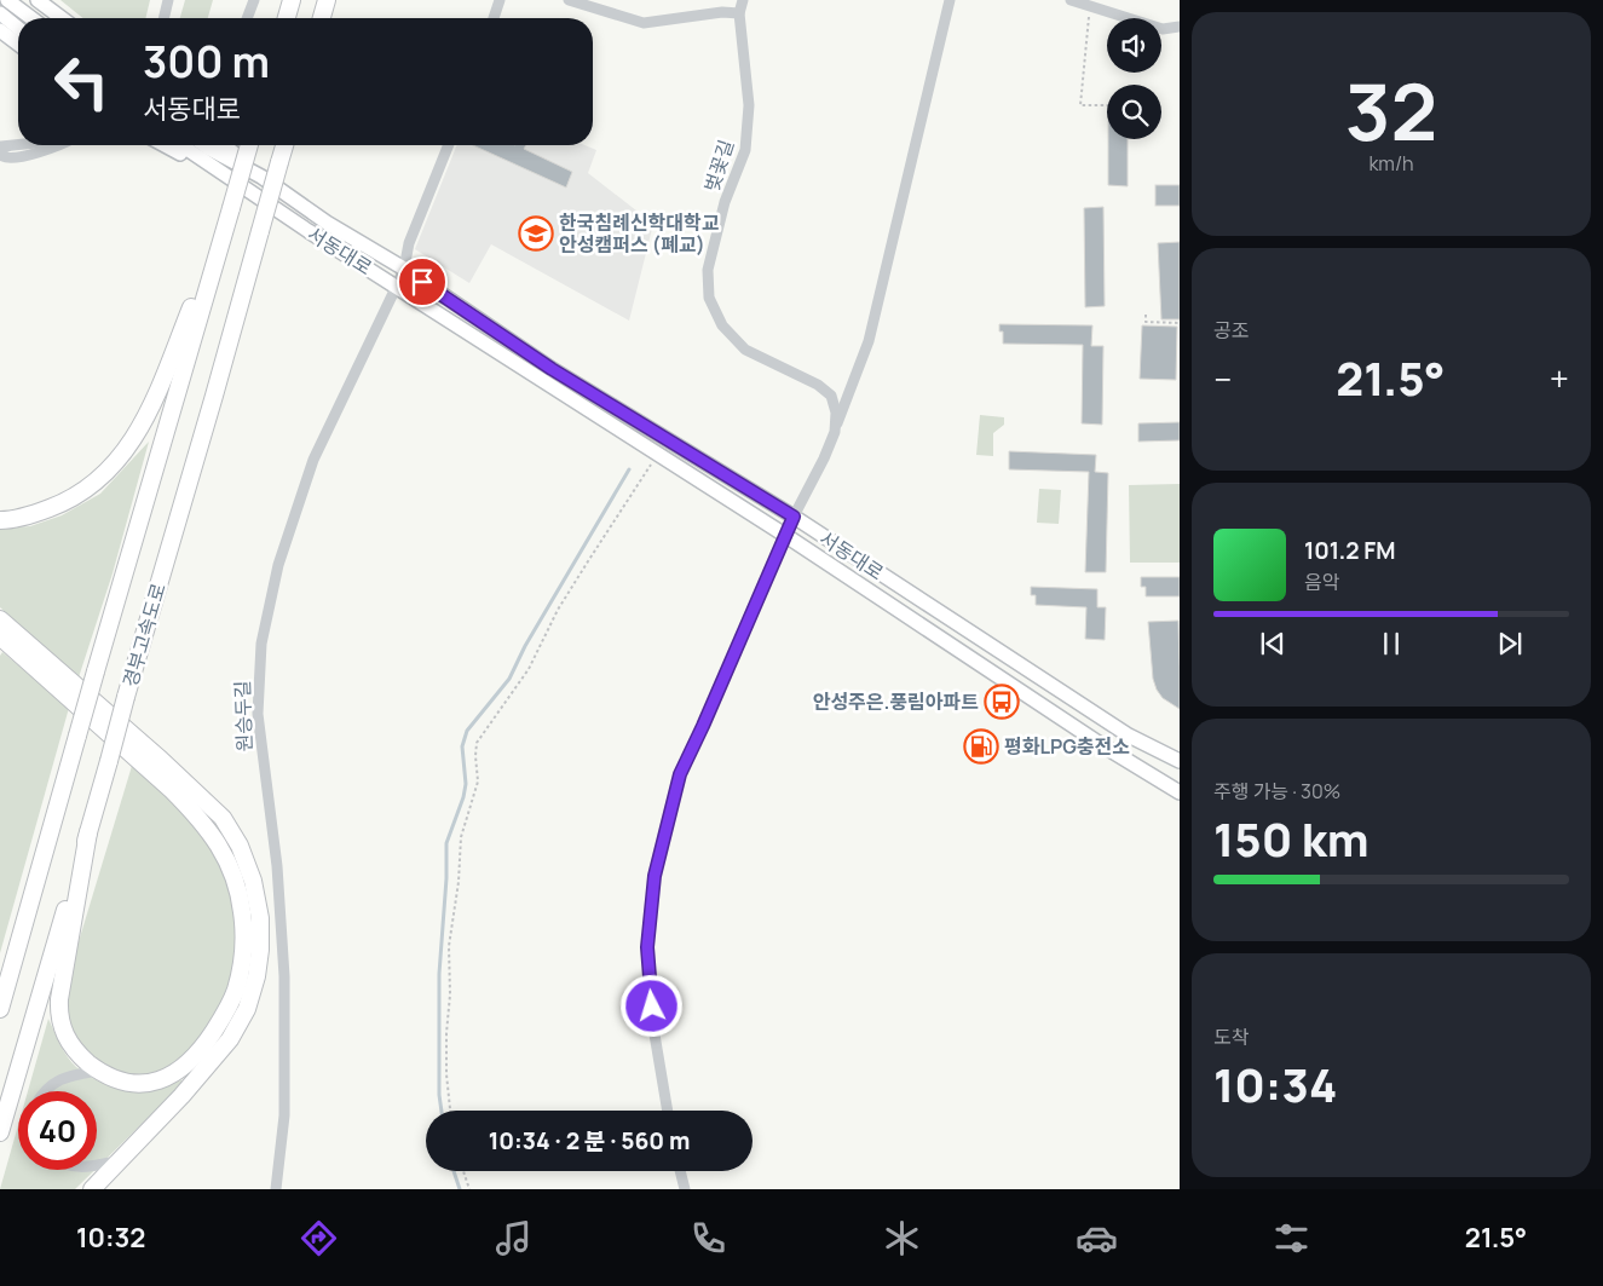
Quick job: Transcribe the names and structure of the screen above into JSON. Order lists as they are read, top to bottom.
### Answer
{
  "streets": {
    "highway": ["경부고속도로"],
    "main road": ["서동대로"],
    "street": ["벚꽃길", "원승두길"]
  },
  "crossings": [
    ["벚꽃길", "서동대로"],
    ["서동대로", "원승두길"]
  ],
  "places": {
    "school or university": ["한국침례신학대학교 안성캠퍼스 (폐교)"],
    "bus stop": ["안성주은.풍림아파트"],
    "fuel station": ["평화LPG충전소"]
  },
  "page": {
    "tile": [
      ["32", "km/h"],
      "공조",
      ["주행 가능 · 30%", "150 km"],
      ["도착", "10:34"]
    ],
    "turn": ["300 m", "서동대로"],
    "heat": ["−", "21.5°", "+"],
    "song": ["101.2 FM", "음악"],
    "limit": "40",
    "trip": "10:34 · 2 분 · 560 m",
    "tabs": ["10:32", "21.5°"]
  }
}
